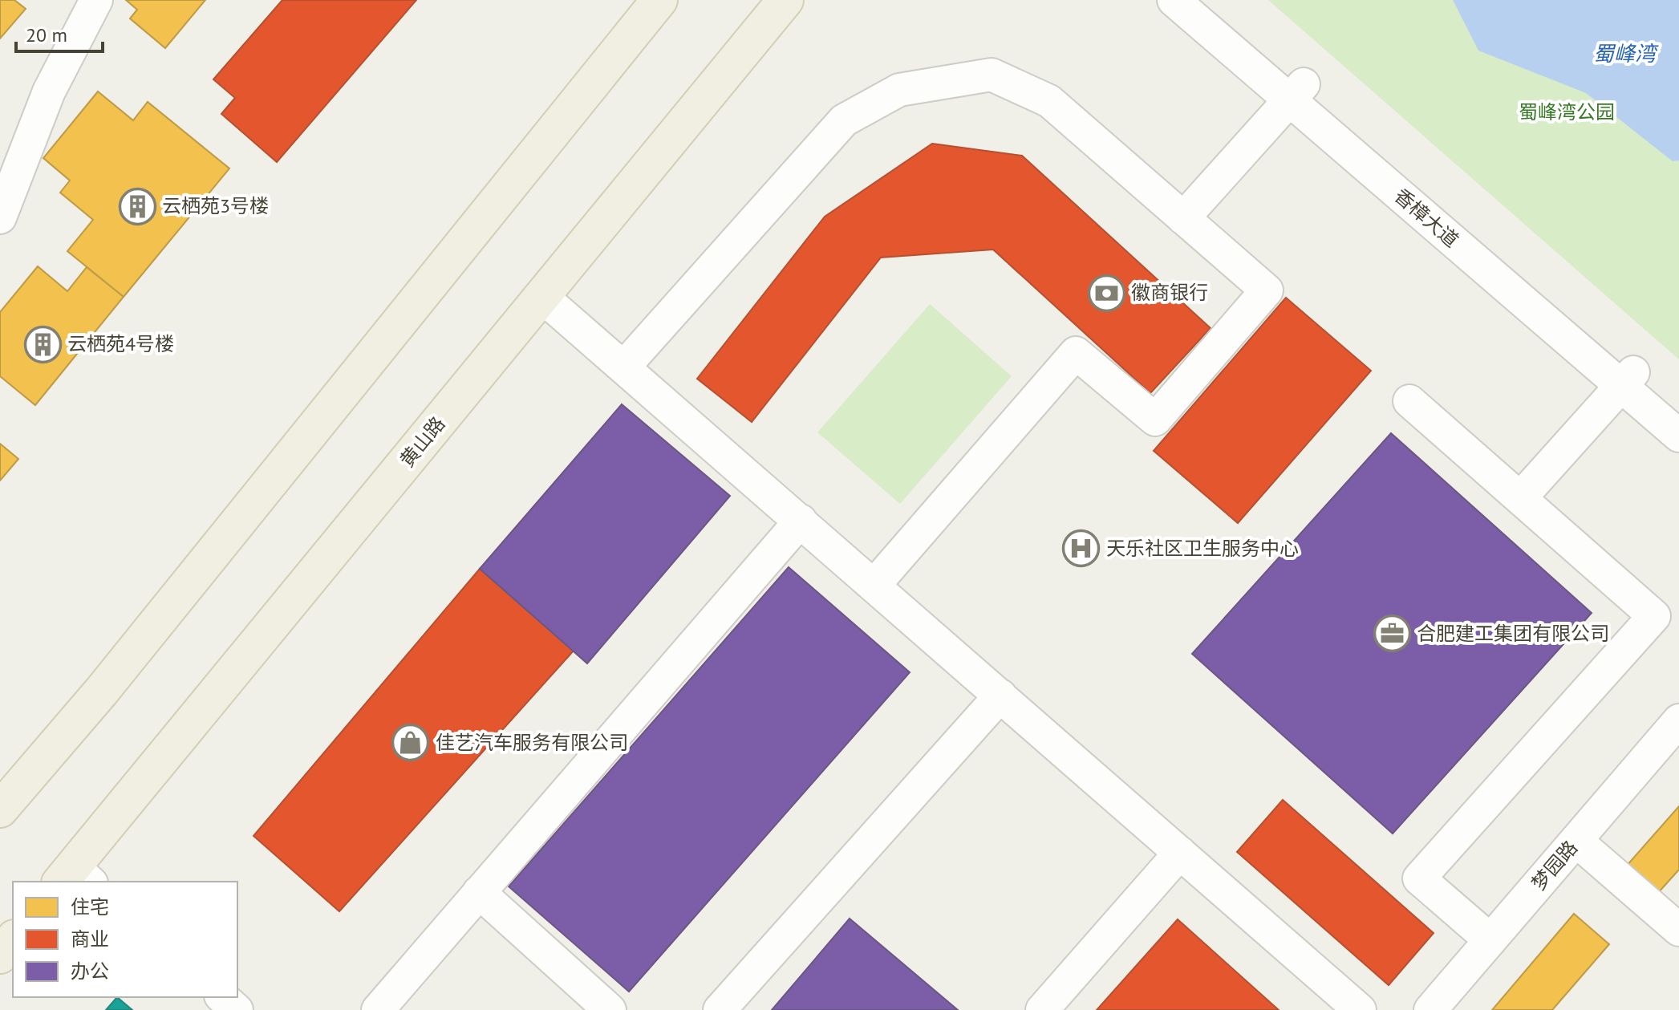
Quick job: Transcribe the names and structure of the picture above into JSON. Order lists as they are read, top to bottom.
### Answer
{
  "streets": {
    "main road": ["黄山路"],
    "street": ["香樟大道", "梦园路"]
  },
  "water": ["蜀峰湾"],
  "parks": ["蜀峰湾公园"],
  "places": {
    "building": ["云栖苑3号楼", "云栖苑4号楼"],
    "bank": ["徽商银行"],
    "hospital": ["天乐社区卫生服务中心"],
    "office": ["合肥建工集团有限公司"],
    "shop": ["佳艺汽车服务有限公司"]
  },
  "legend": ["住宅", "商业", "办公"],
  "scale_bar": "20 m"
}
